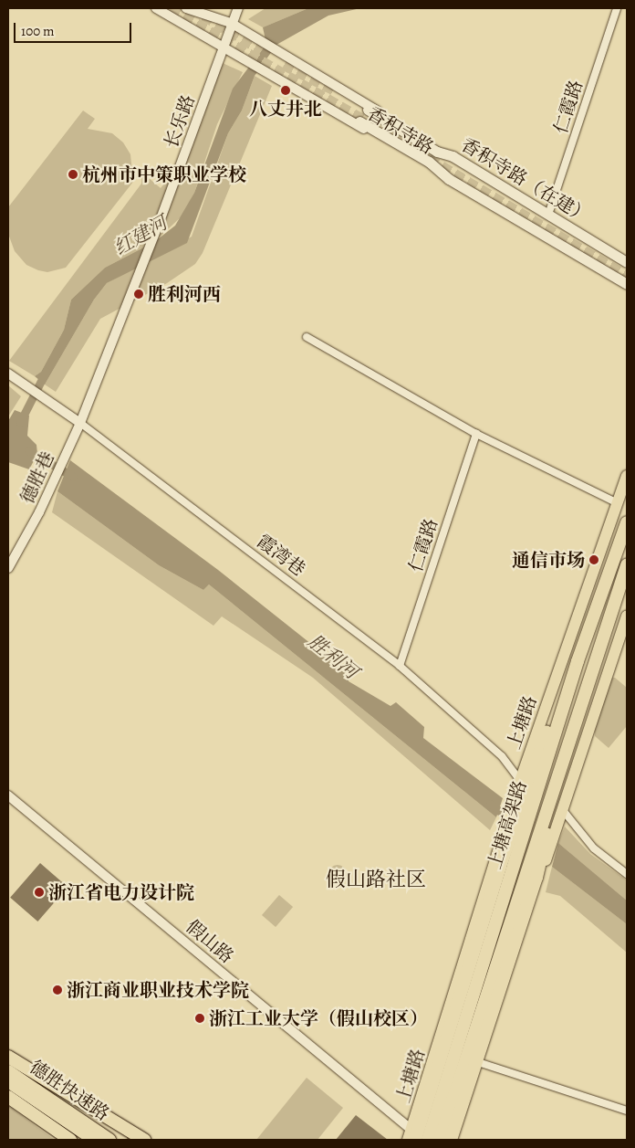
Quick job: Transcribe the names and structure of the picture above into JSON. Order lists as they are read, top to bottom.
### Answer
{
  "streets": {
    "highway": ["上塘高架路", "德胜快速路"],
    "main road": ["香积寺路", "香积寺路（在建）", "上塘路"],
    "street": [
      "仁霞路",
      "长乐路",
      "德胜巷",
      "霞湾巷",
      "假山路"
    ]
  },
  "crossings": [
    ["仁霞路", "香积寺路（在建）"],
    ["仁霞路", "霞湾巷"],
    ["长乐路", "香积寺路"],
    ["长乐路", "香积寺路（在建）"],
    ["长乐路", "德胜巷"],
    ["长乐路", "霞湾巷"],
    ["德胜巷", "霞湾巷"],
    ["霞湾巷", "上塘路"],
    ["上塘路", "假山路"]
  ],
  "districts": ["假山路社区"],
  "water": ["红建河", "胜利河"],
  "places": [
    "八丈井北",
    "杭州市中策职业学校",
    "胜利河西",
    "通信市场",
    "浙江省电力设计院",
    "浙江商业职业技术学院",
    "浙江工业大学（假山校区）"
  ],
  "scale_bar": "100 m"
}
